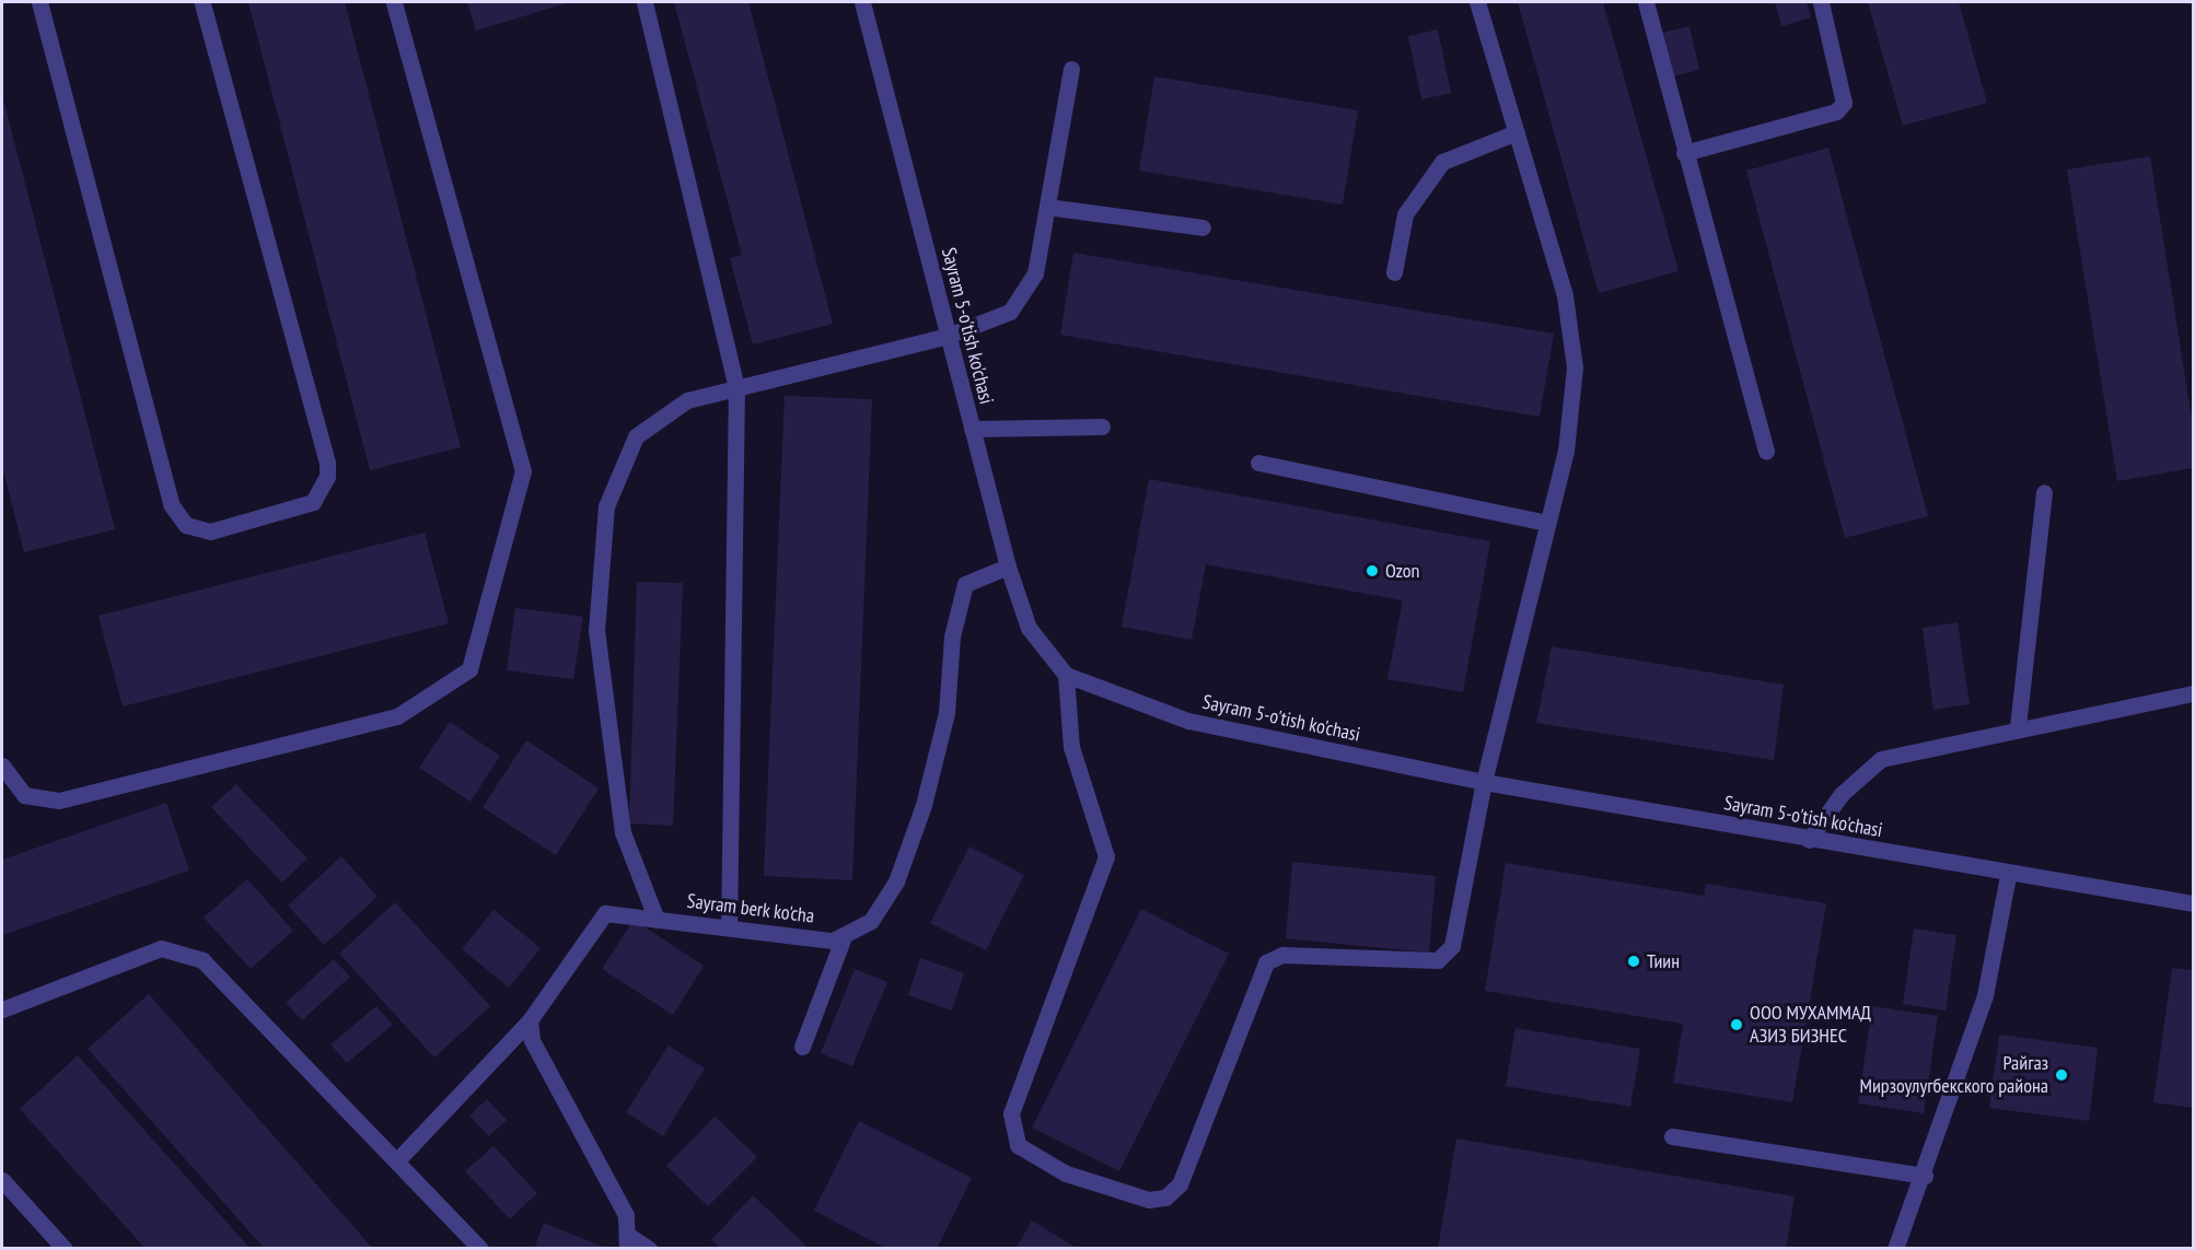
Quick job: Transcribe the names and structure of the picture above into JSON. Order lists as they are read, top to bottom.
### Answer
{
  "streets": {
    "street": ["Sayram 5-o'tish ko'chasi", "Sayram berk ko'cha"]
  },
  "places": [
    "Ozon",
    "Тиин",
    "ООО МУХАММАД АЗИЗ БИЗНЕС",
    "Райгаз Мирзоулугбекского района"
  ]
}
